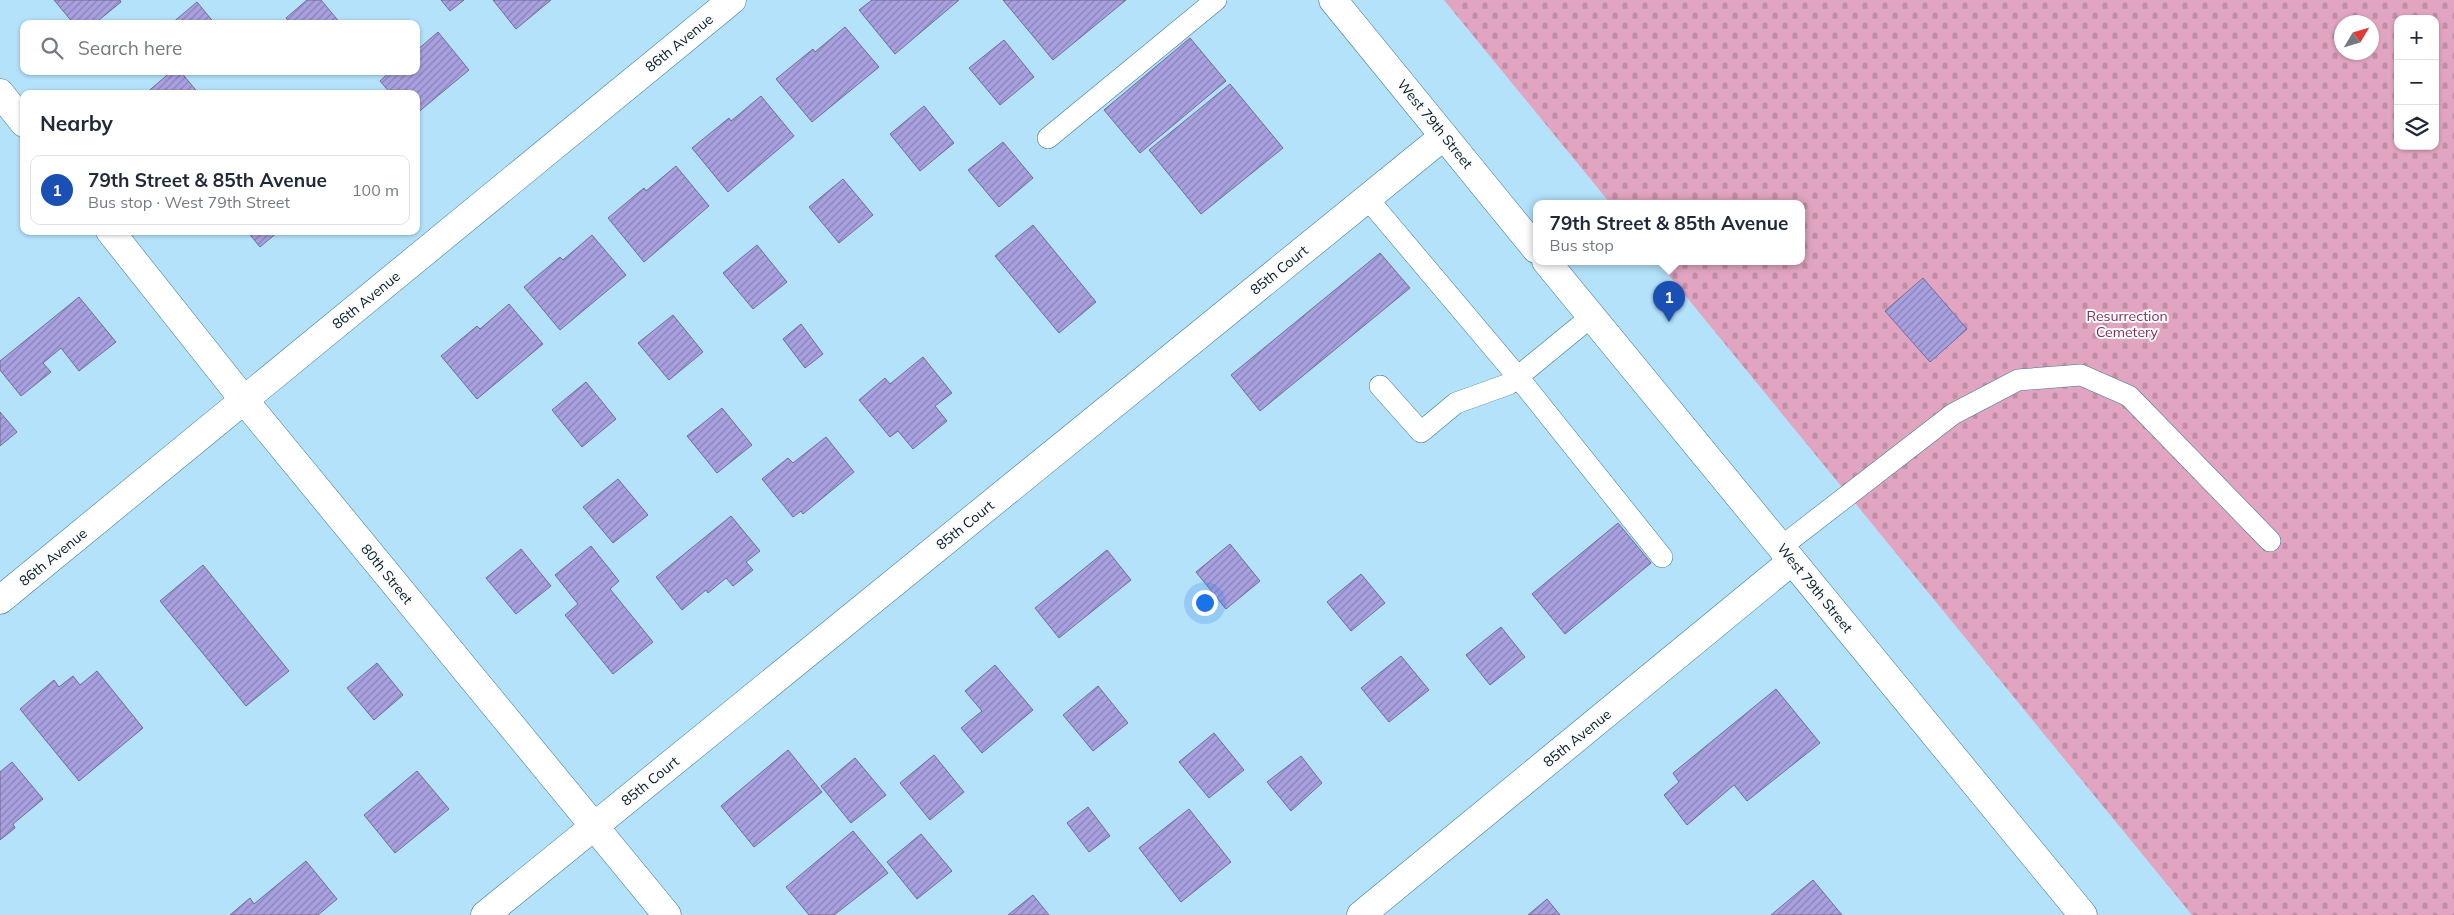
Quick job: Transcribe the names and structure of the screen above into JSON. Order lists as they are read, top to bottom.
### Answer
{
  "streets": {
    "street": [
      "86th Avenue",
      "West 79th Street",
      "85th Court",
      "80th Street",
      "85th Avenue"
    ]
  },
  "crossings": [
    ["86th Avenue", "80th Street"],
    ["West 79th Street", "85th Court"],
    ["West 79th Street", "85th Avenue"],
    ["85th Court", "80th Street"]
  ],
  "parks": ["Resurrection Cemetery"],
  "north": "top right",
  "page": {
    "map_buttons": ["+", "−"],
    "search": "Search here",
    "heading": "Nearby",
    "list": [
      {
        "mark": "1",
        "name": "79th Street & 85th Avenue",
        "note": "Bus stop · West 79th Street",
        "value": "100 m"
      }
    ],
    "popup": ["79th Street & 85th Avenue", "Bus stop"],
    "pins": "1"
  }
}
